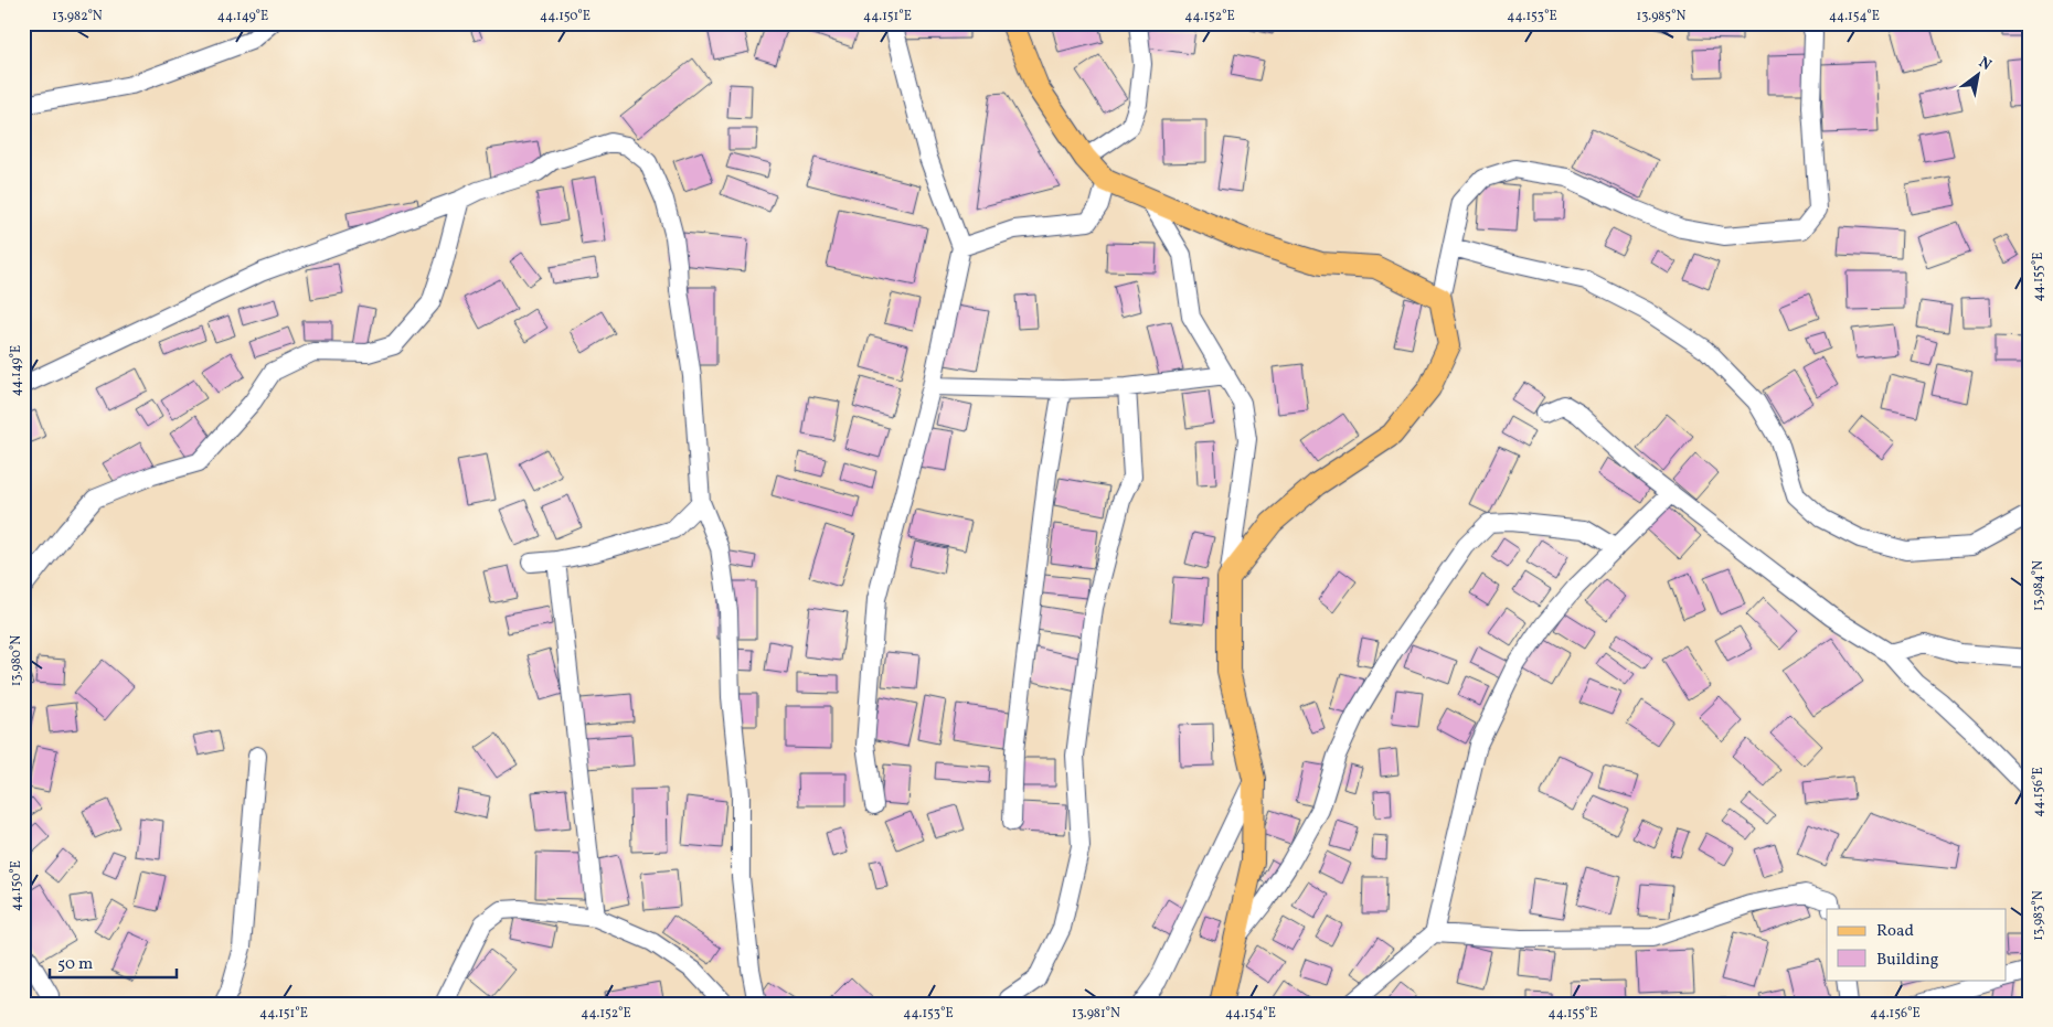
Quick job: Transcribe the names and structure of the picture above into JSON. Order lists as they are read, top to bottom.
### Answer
{
  "legend": ["Road", "Building"],
  "scale_bar": "50 m",
  "north": "top right",
  "coordinates": [
    "13.982°N",
    "44.149°E",
    "44.150°E",
    "44.151°E",
    "44.152°E",
    "44.153°E",
    "13.985°N",
    "44.154°E",
    "44.155°E",
    "13.984°N",
    "13.980°N",
    "44.156°E",
    "13.983°N",
    "13.981°N"
  ]
}
